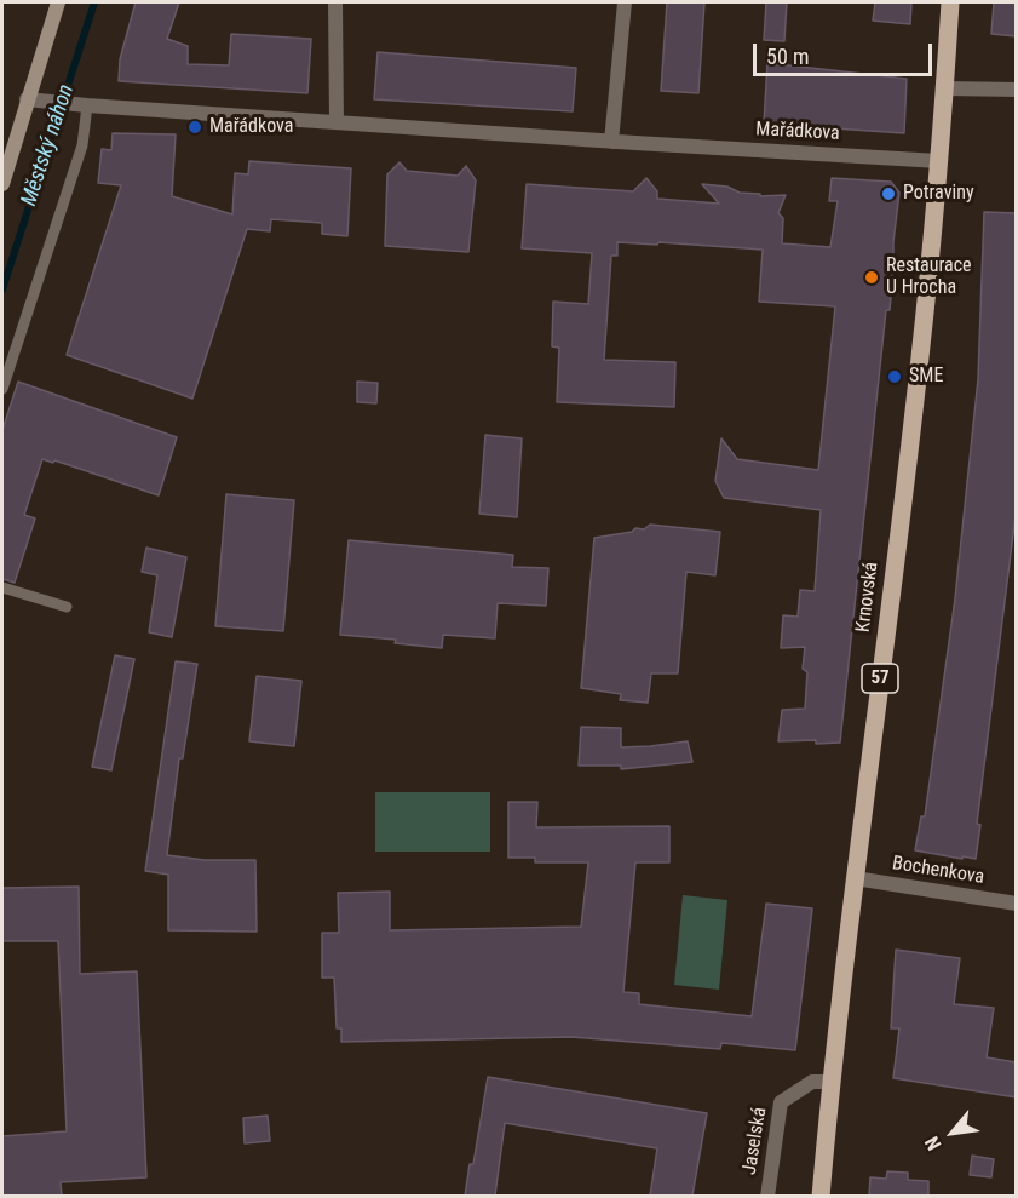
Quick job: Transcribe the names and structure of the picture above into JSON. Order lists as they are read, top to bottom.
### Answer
{
  "streets": {
    "main road": ["Krnovská", "57"],
    "street": ["Mařádkova", "Bochenkova", "Jaselská"]
  },
  "crossings": [
    ["Mařádkova", "Krnovská"],
    ["Krnovská", "Bochenkova"],
    ["Krnovská", "Jaselská"]
  ],
  "water": ["Městský náhon"],
  "places": [
    "Mařádkova",
    "Potraviny",
    "Restaurace U Hrocha",
    "SME"
  ],
  "scale_bar": "50 m",
  "north": "bottom left"
}
